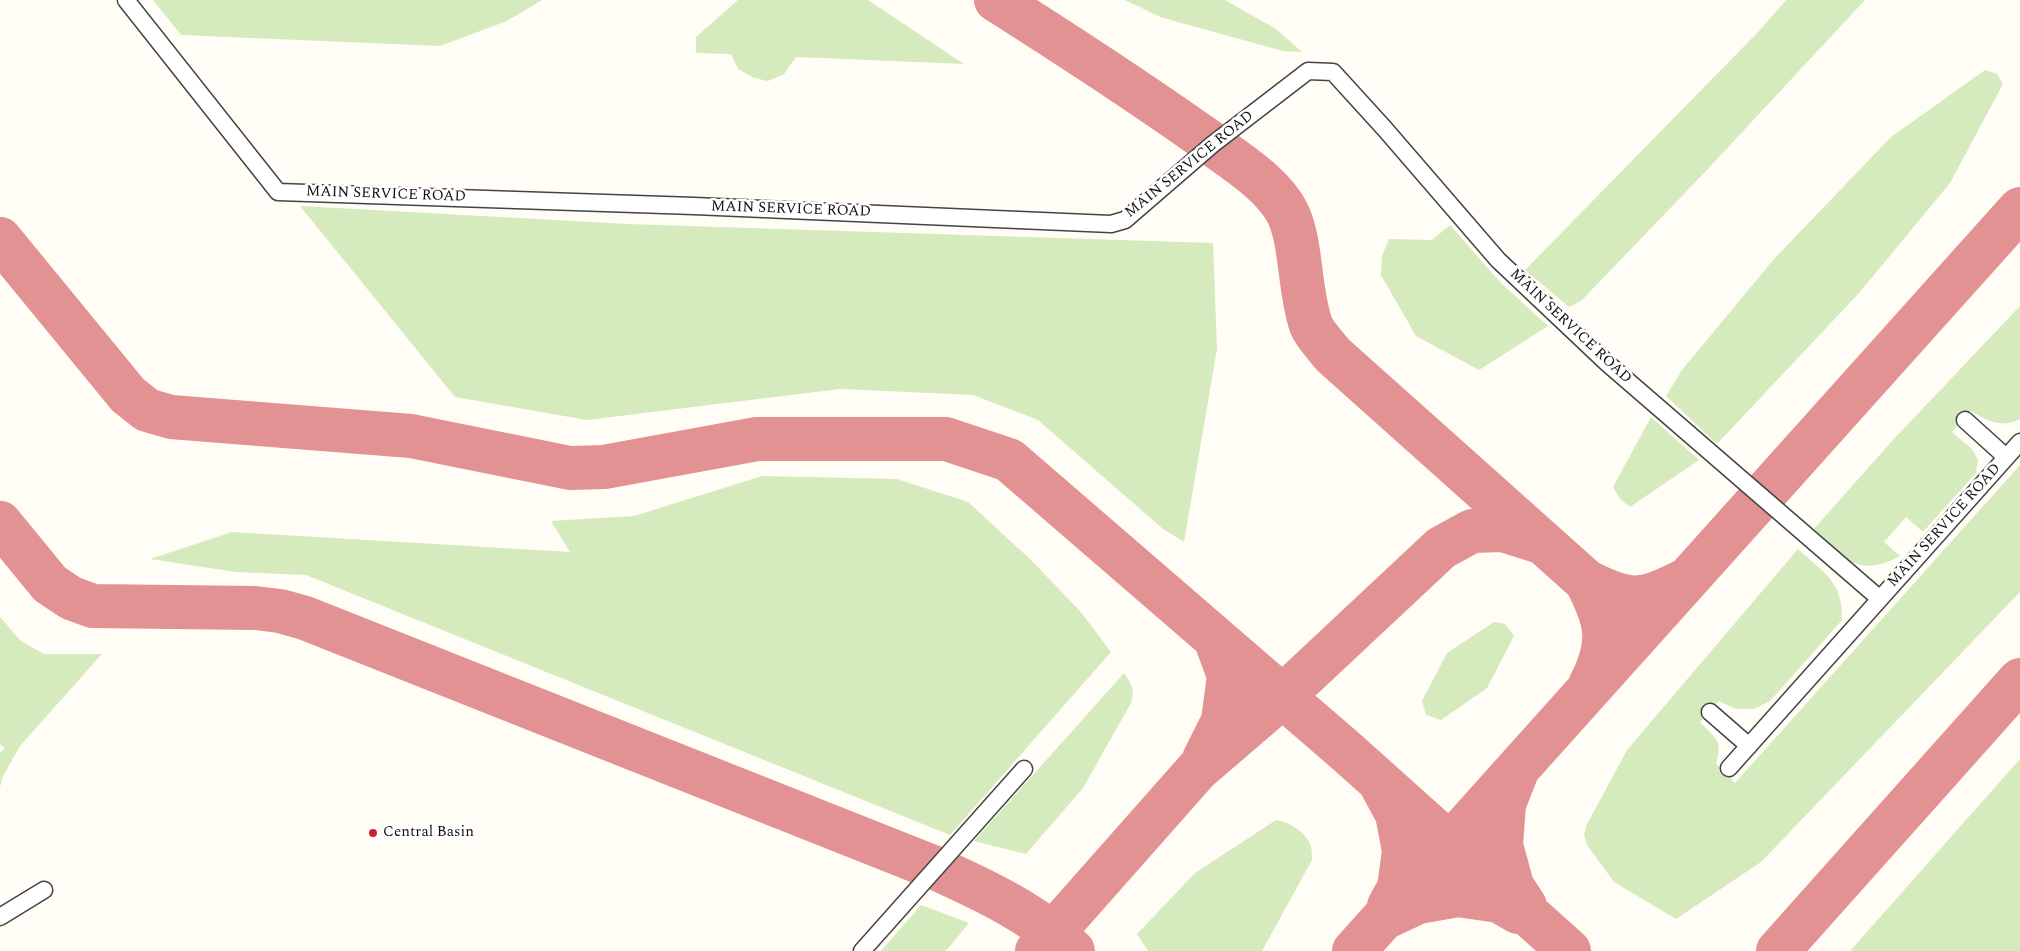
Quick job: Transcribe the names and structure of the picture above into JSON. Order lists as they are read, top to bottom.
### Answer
{
  "streets": {
    "lane": ["MAIN SERVICE ROAD"]
  },
  "places": ["Central Basin"]
}
